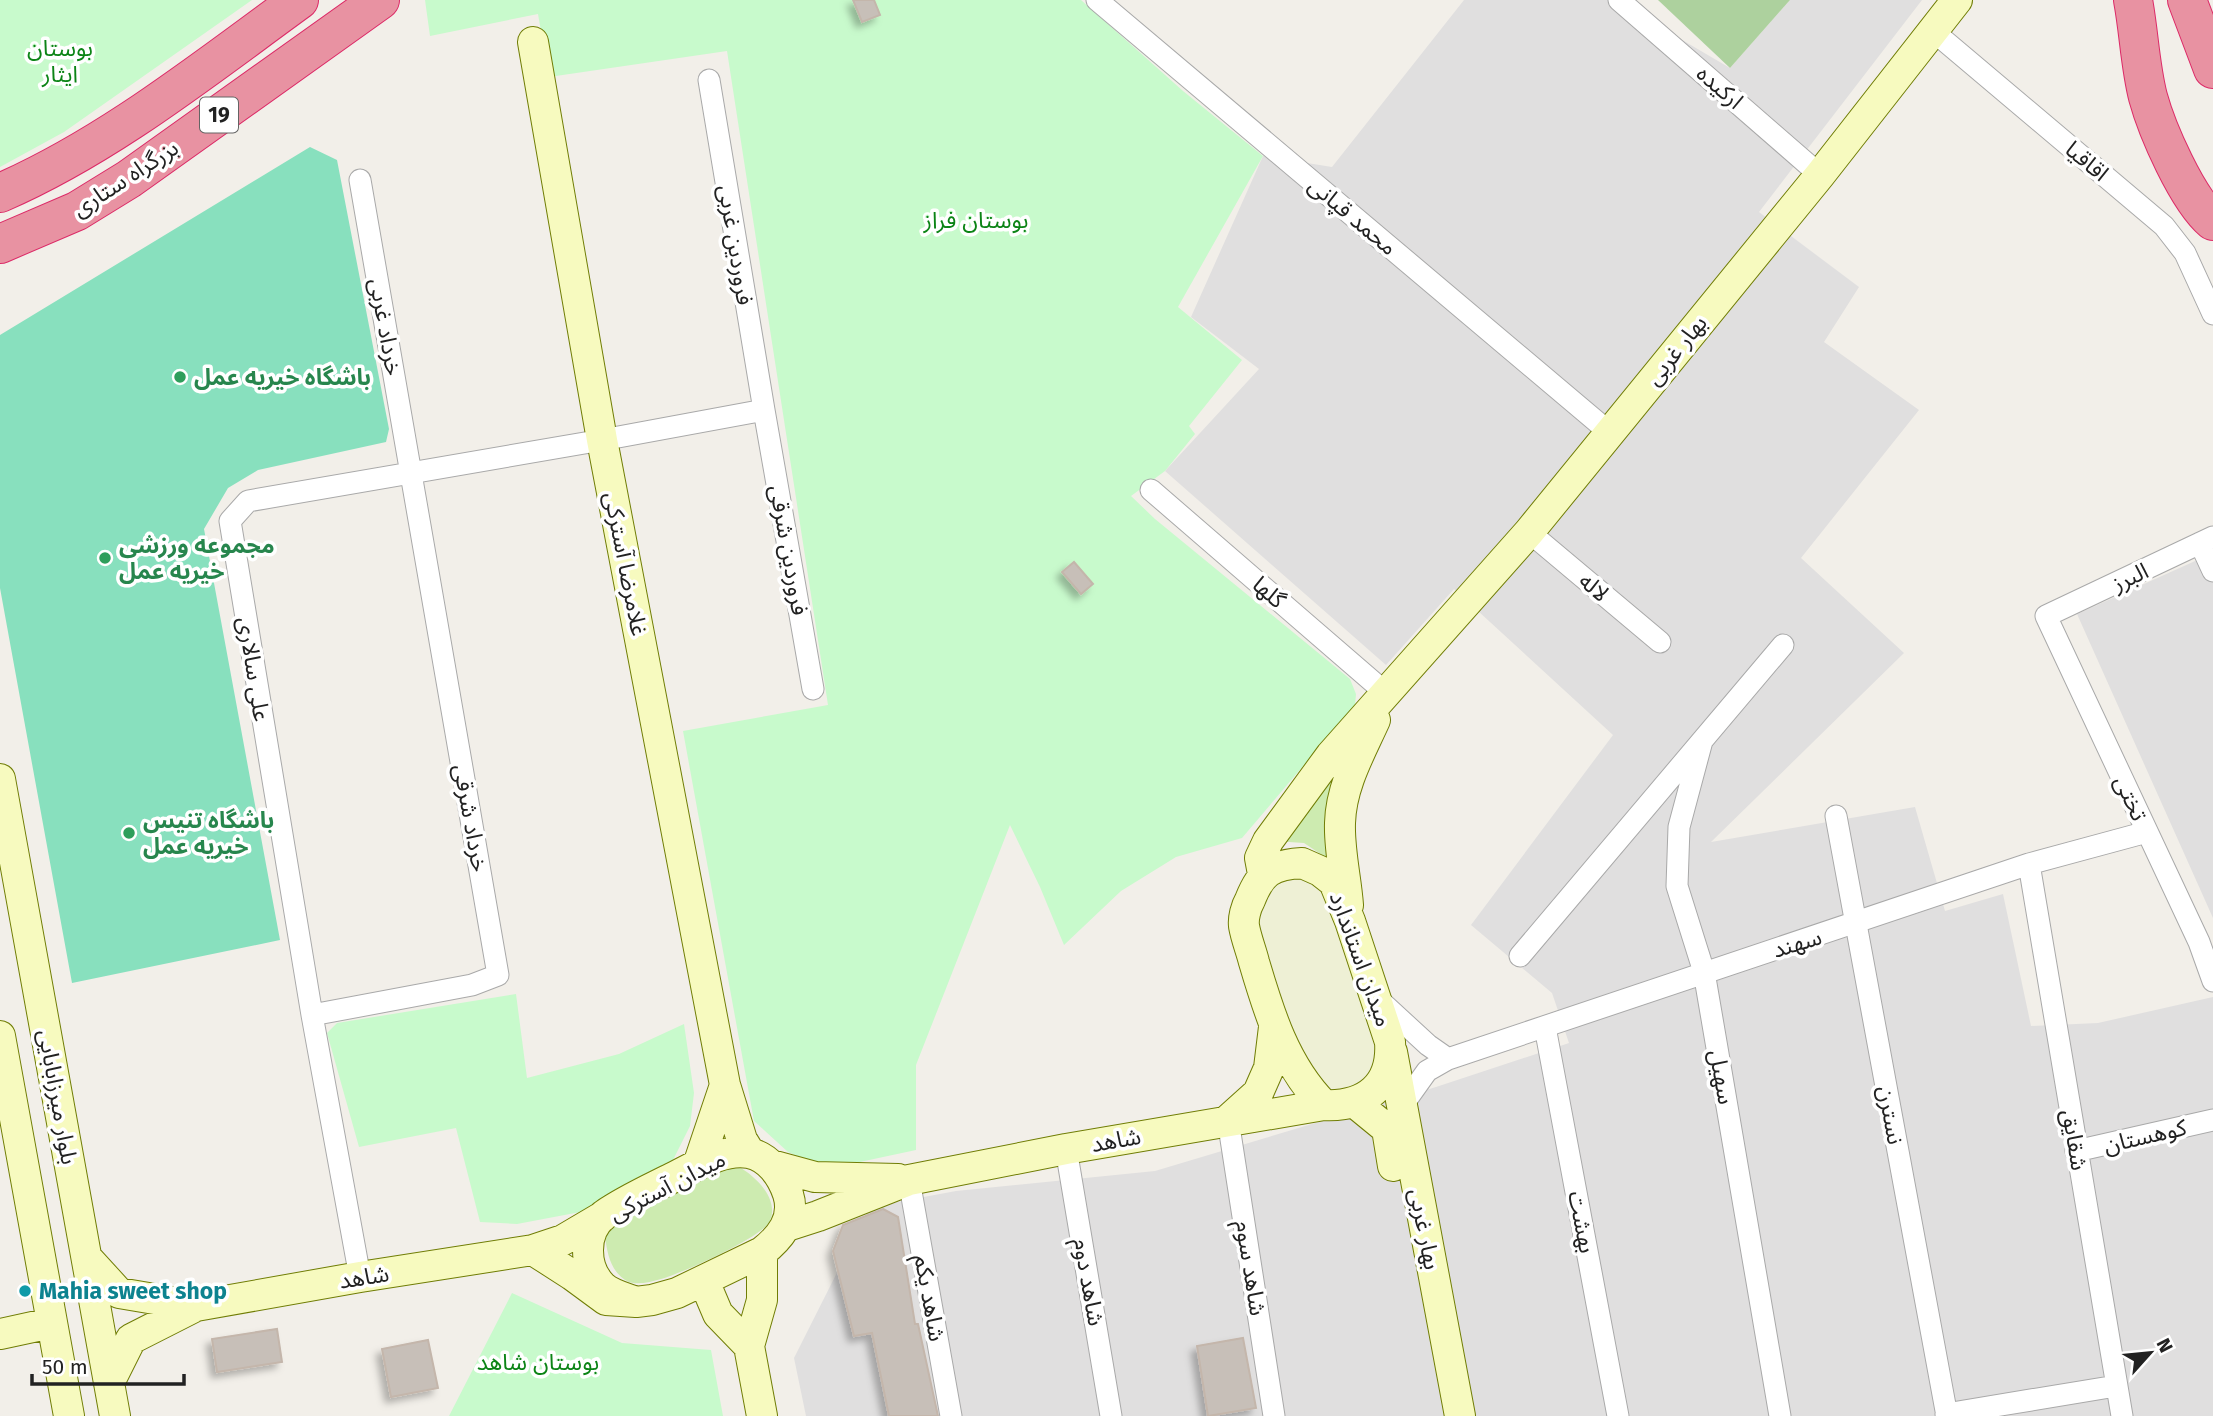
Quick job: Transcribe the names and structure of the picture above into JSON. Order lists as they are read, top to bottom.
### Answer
{
  "streets": {
    "highway": ["19", "بزرگراه ستاری"],
    "street": [
      "ارکیده",
      "اقاقیا",
      "محمد قپانی",
      "فروردین غربی",
      "خرداد غربی",
      "بهار غربی",
      "فروردین شرقی",
      "غلامرضا آسترکی",
      "البرز",
      "لاله",
      "گلها",
      "علی سالاری",
      "تختی",
      "خرداد شرقی",
      "سهند",
      "میدان استاندارد",
      "سهیل",
      "بلوار میرزابابایی",
      "نسترن",
      "کوهستان",
      "شاهد",
      "شقایق",
      "میدان آسترکی",
      "بهشت",
      "شاهد سوم",
      "شاهد دوم",
      "شاهد یکم"
    ]
  },
  "crossings": [
    ["ارکیده", "بهار غربی"],
    ["اقاقیا", "بهار غربی"],
    ["محمد قپانی", "بهار غربی"],
    ["فروردین غربی", "فروردین شرقی"],
    ["فروردین غربی", "علی سالاری"],
    ["خرداد غربی", "علی سالاری"],
    ["خرداد غربی", "خرداد شرقی"],
    ["بهار غربی", "لاله"],
    ["بهار غربی", "گلها"],
    ["بهار غربی", "سهند"],
    ["بهار غربی", "میدان استاندارد"],
    ["فروردین شرقی", "علی سالاری"],
    ["غلامرضا آسترکی", "علی سالاری"],
    ["غلامرضا آسترکی", "شاهد"],
    ["غلامرضا آسترکی", "میدان آسترکی"],
    ["البرز", "تختی"],
    ["علی سالاری", "خرداد شرقی"],
    ["علی سالاری", "شاهد"],
    ["تختی", "سهند"],
    ["سهند", "سهیل"],
    ["سهند", "نسترن"],
    ["سهند", "شقایق"],
    ["سهند", "بهشت"],
    ["بلوار میرزابابایی", "شاهد"],
    ["نسترن", "شقایق"],
    ["کوهستان", "شقایق"],
    ["شاهد", "میدان آسترکی"],
    ["شاهد", "شاهد سوم"],
    ["شاهد", "شاهد دوم"],
    ["شاهد", "شاهد یکم"]
  ],
  "parks": ["بوستان ایثار", "بوستان فراز", "بوستان شاهد"],
  "places": [
    "باشگاه خیریه عمل",
    "مجموعه ورزشی خیریه عمل",
    "باشگاه تنیس خیریه عمل",
    "Mahia sweet shop"
  ],
  "scale_bar": "50 m",
  "north": "top right"
}
